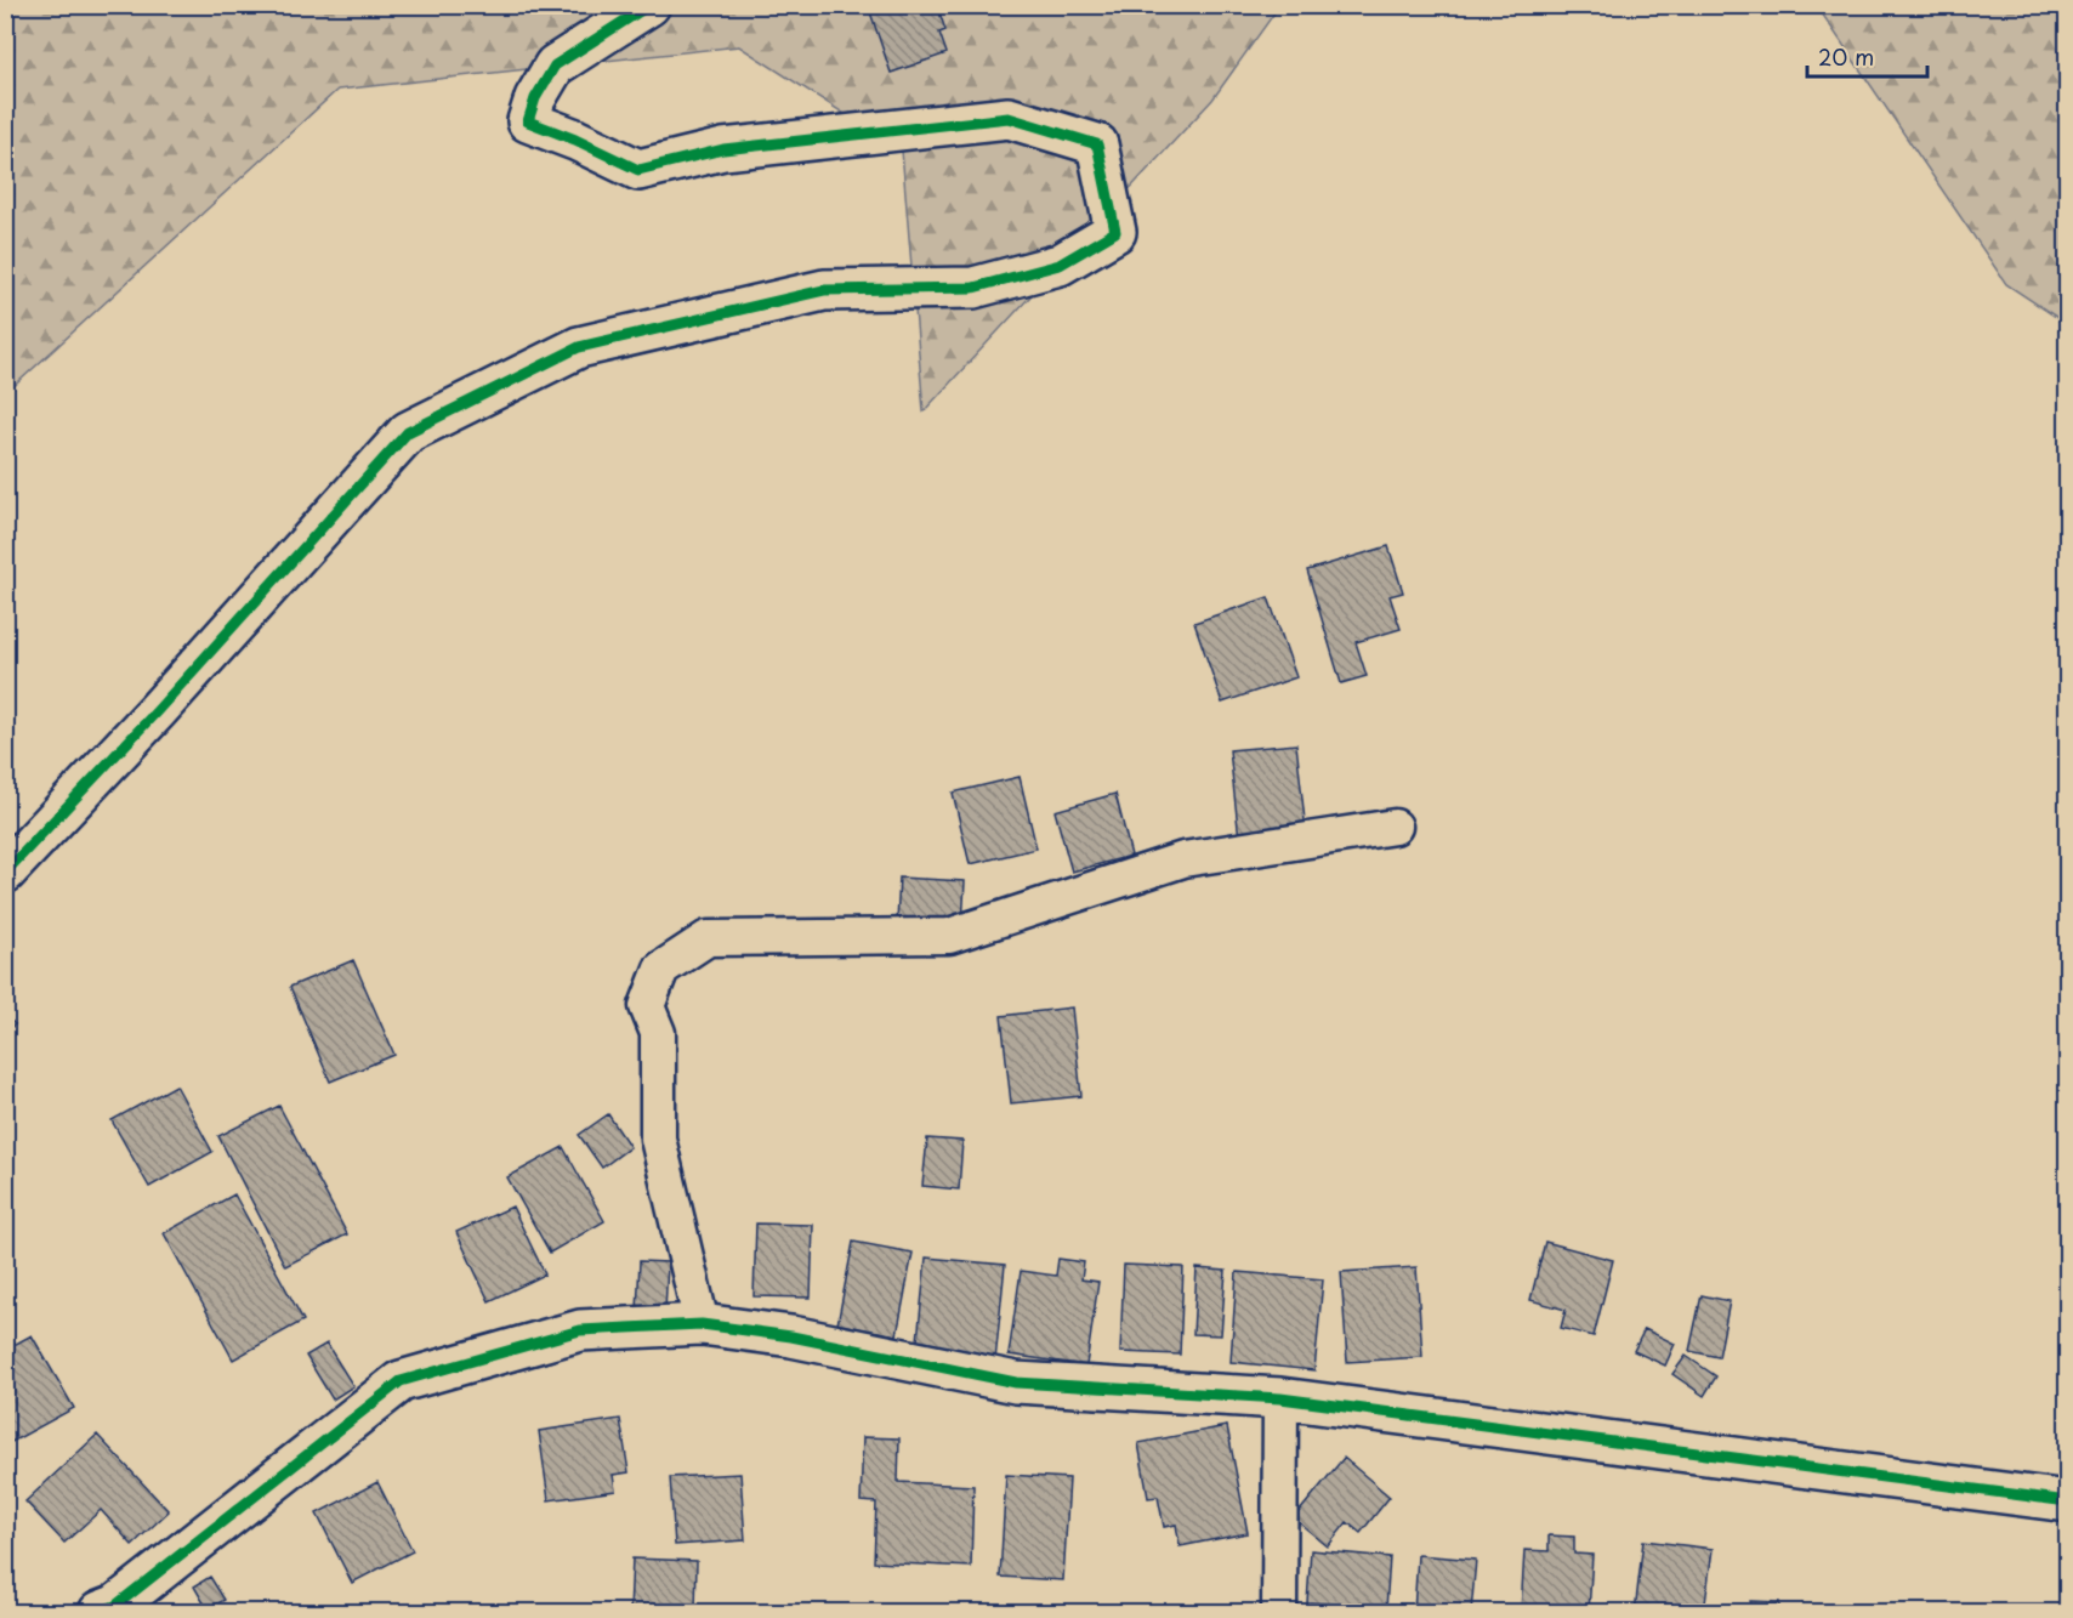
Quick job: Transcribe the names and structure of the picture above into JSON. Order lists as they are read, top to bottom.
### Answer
{
  "scale_bar": "20 m"
}
